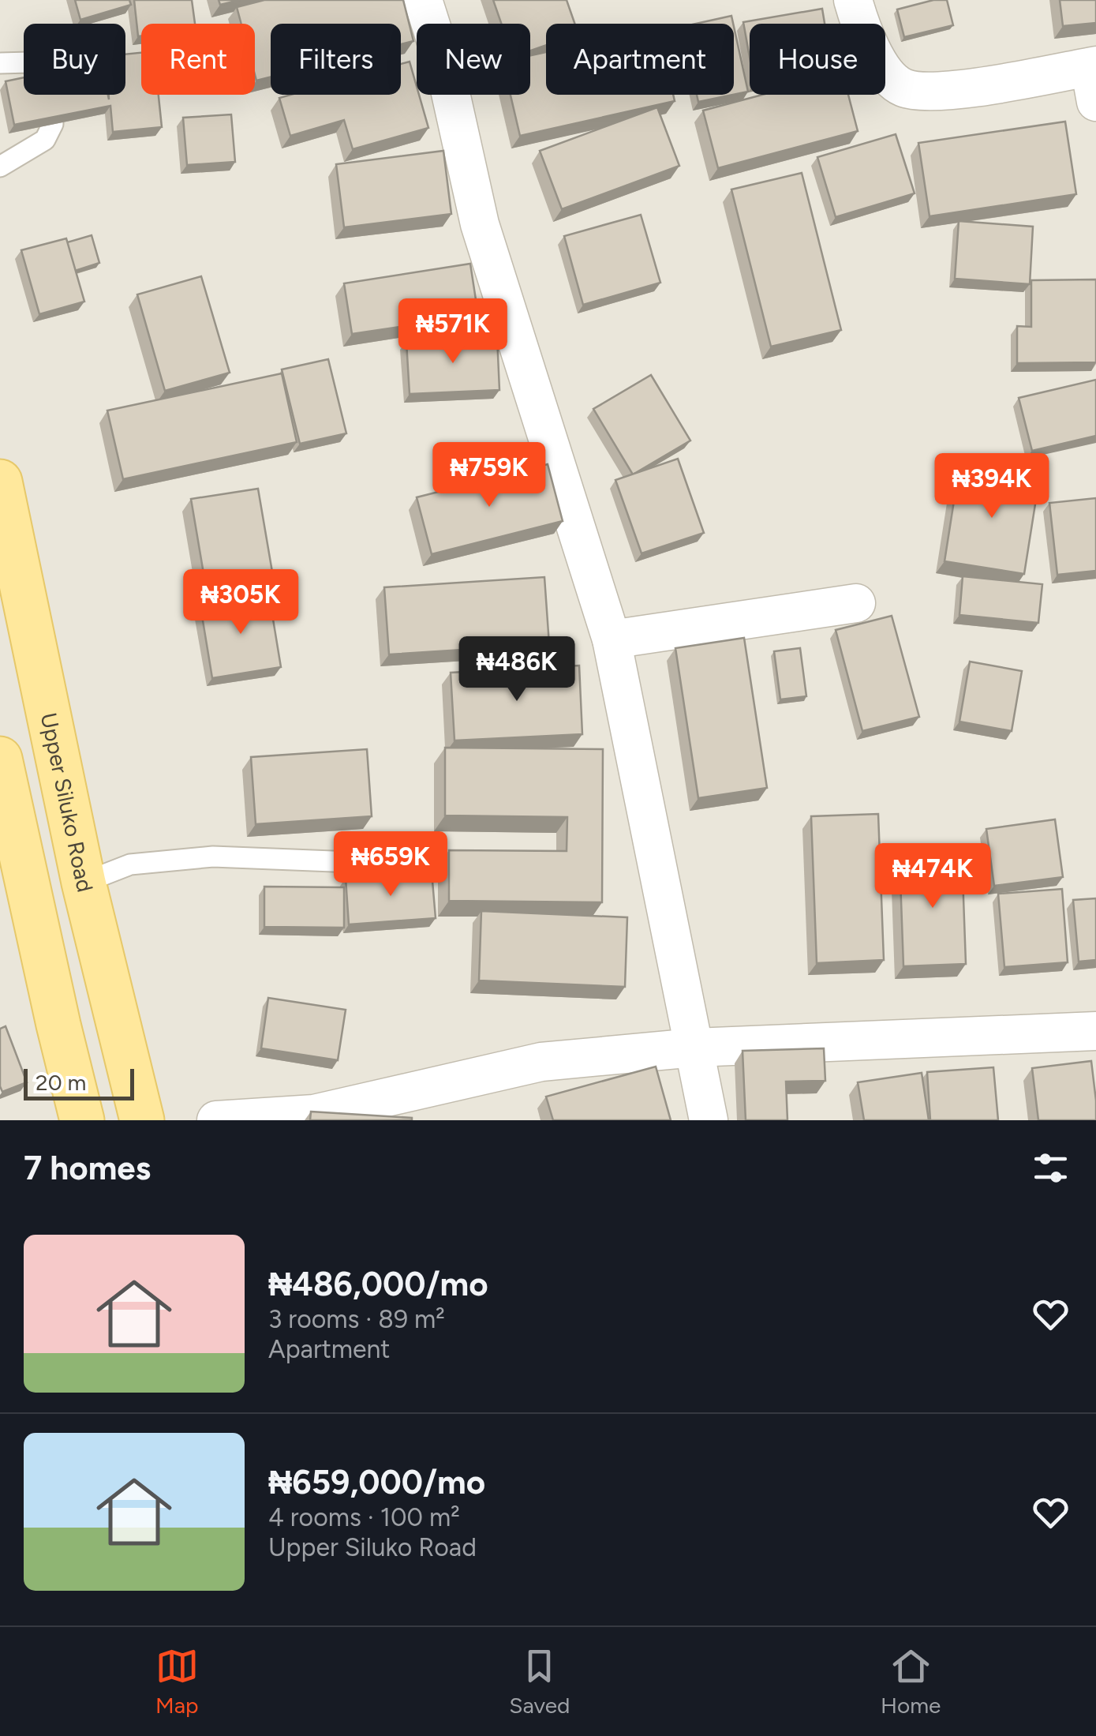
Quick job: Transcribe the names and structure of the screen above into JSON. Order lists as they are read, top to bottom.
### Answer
{
  "streets": {
    "main road": ["Upper Siluko Road"]
  },
  "scale_bar": "20 m",
  "page": {
    "chip": [
      "Buy",
      "Rent",
      "Filters",
      "New",
      "Apartment",
      "House"
    ],
    "price": [
      "₦571K",
      "₦759K",
      "₦394K",
      "₦305K",
      "₦486K",
      "₦659K",
      "₦474K"
    ],
    "scale": "20 m",
    "heading": "7 homes",
    "list": [
      {
        "name": "₦486,000/mo",
        "note": "3 rooms · 89 m² · Apartment"
      },
      {
        "name": "₦659,000/mo",
        "note": "4 rooms · 100 m² · Upper Siluko Road"
      }
    ],
    "tabs": ["Map", "Saved", "Home"]
  }
}
